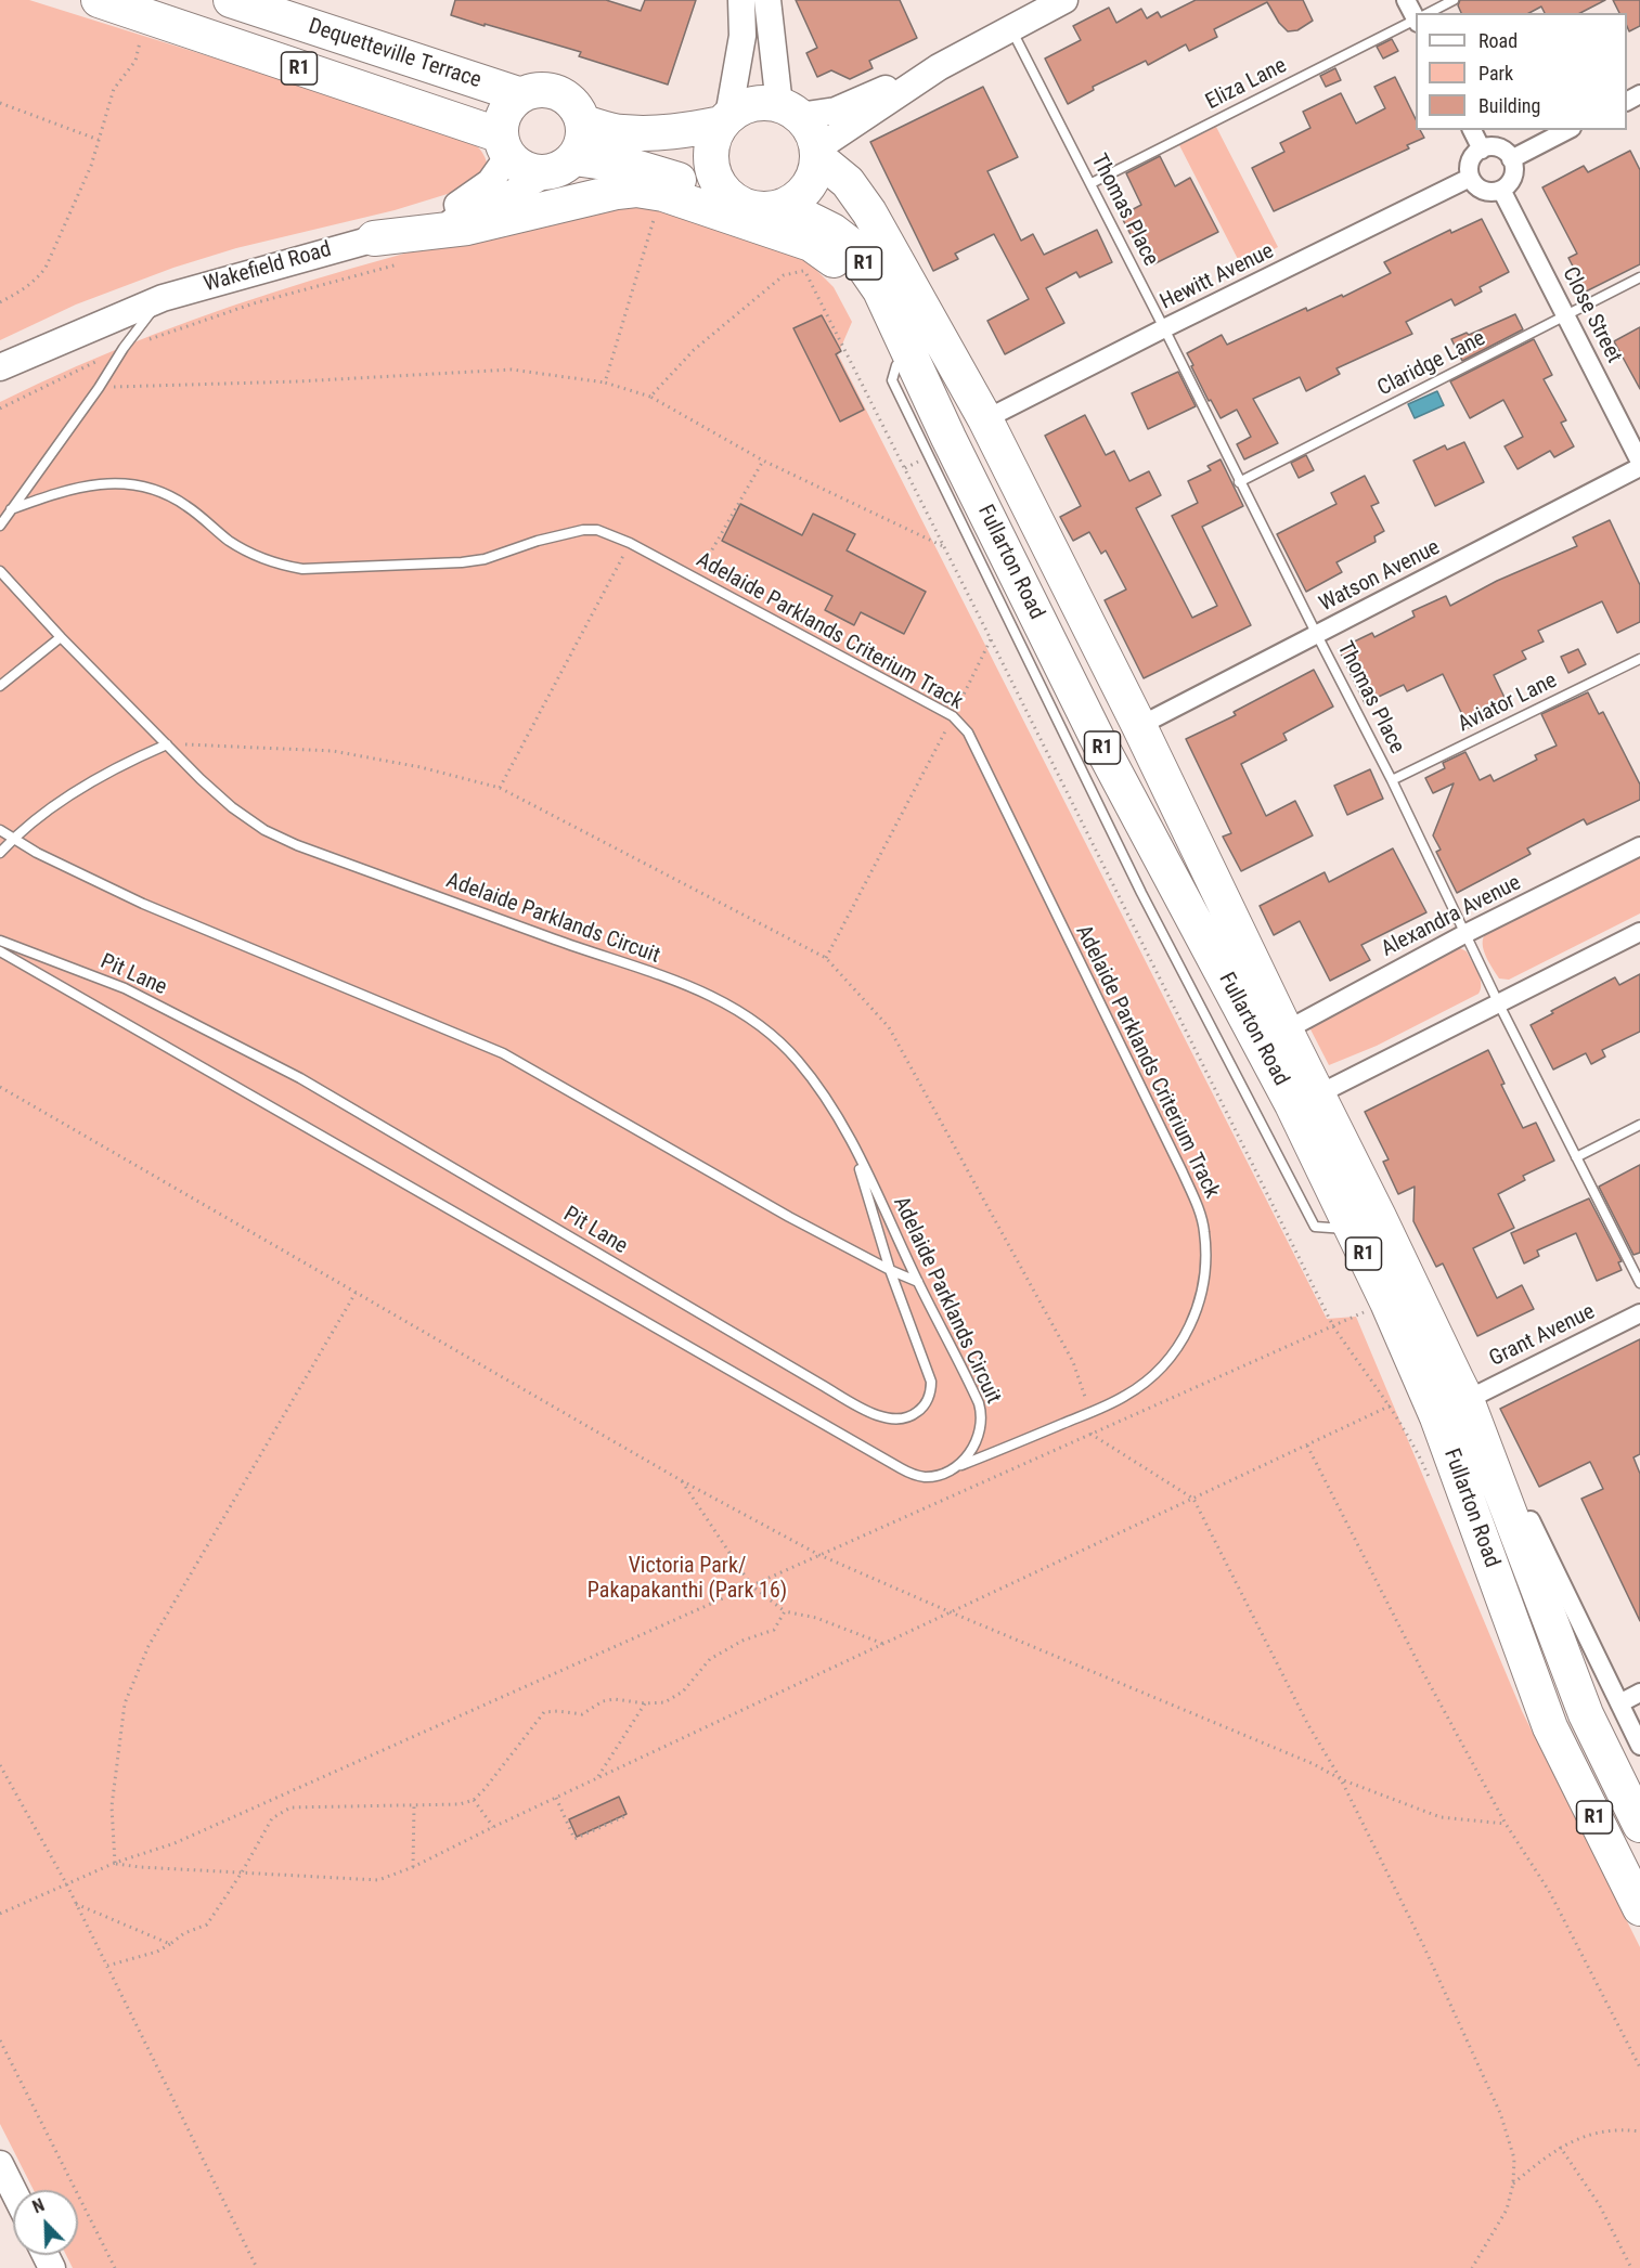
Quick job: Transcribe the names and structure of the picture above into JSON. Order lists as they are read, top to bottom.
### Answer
{
  "streets": {
    "highway": ["Dequetteville Terrace", "R1", "Fullarton Road"],
    "main road": ["Wakefield Road"],
    "street": [
      "Hewitt Avenue",
      "Close Street",
      "Watson Avenue",
      "Alexandra Avenue",
      "Grant Avenue"
    ],
    "lane": [
      "Eliza Lane",
      "Thomas Place",
      "Claridge Lane",
      "Adelaide Parklands Criterium Track",
      "Aviator Lane",
      "Adelaide Parklands Circuit",
      "Pit Lane"
    ]
  },
  "crossings": [
    ["Dequetteville Terrace", "R1"],
    ["Dequetteville Terrace", "Wakefield Road"],
    ["R1", "Wakefield Road"],
    ["R1", "Fullarton Road"],
    ["Eliza Lane", "Thomas Place"],
    ["Thomas Place", "Hewitt Avenue"],
    ["Thomas Place", "Claridge Lane"],
    ["Thomas Place", "Watson Avenue"],
    ["Thomas Place", "Aviator Lane"],
    ["Thomas Place", "Alexandra Avenue"],
    ["Hewitt Avenue", "Close Street"],
    ["Hewitt Avenue", "Fullarton Road"],
    ["Close Street", "Claridge Lane"],
    ["Fullarton Road", "Watson Avenue"],
    ["Fullarton Road", "Alexandra Avenue"],
    ["Fullarton Road", "Grant Avenue"],
    ["Adelaide Parklands Criterium Track", "Adelaide Parklands Circuit"],
    ["Adelaide Parklands Circuit", "Pit Lane"]
  ],
  "parks": ["Victoria Park/ Pakapakanthi (Park 16)"],
  "legend": ["Road", "Park", "Building"],
  "north": "top left"
}
